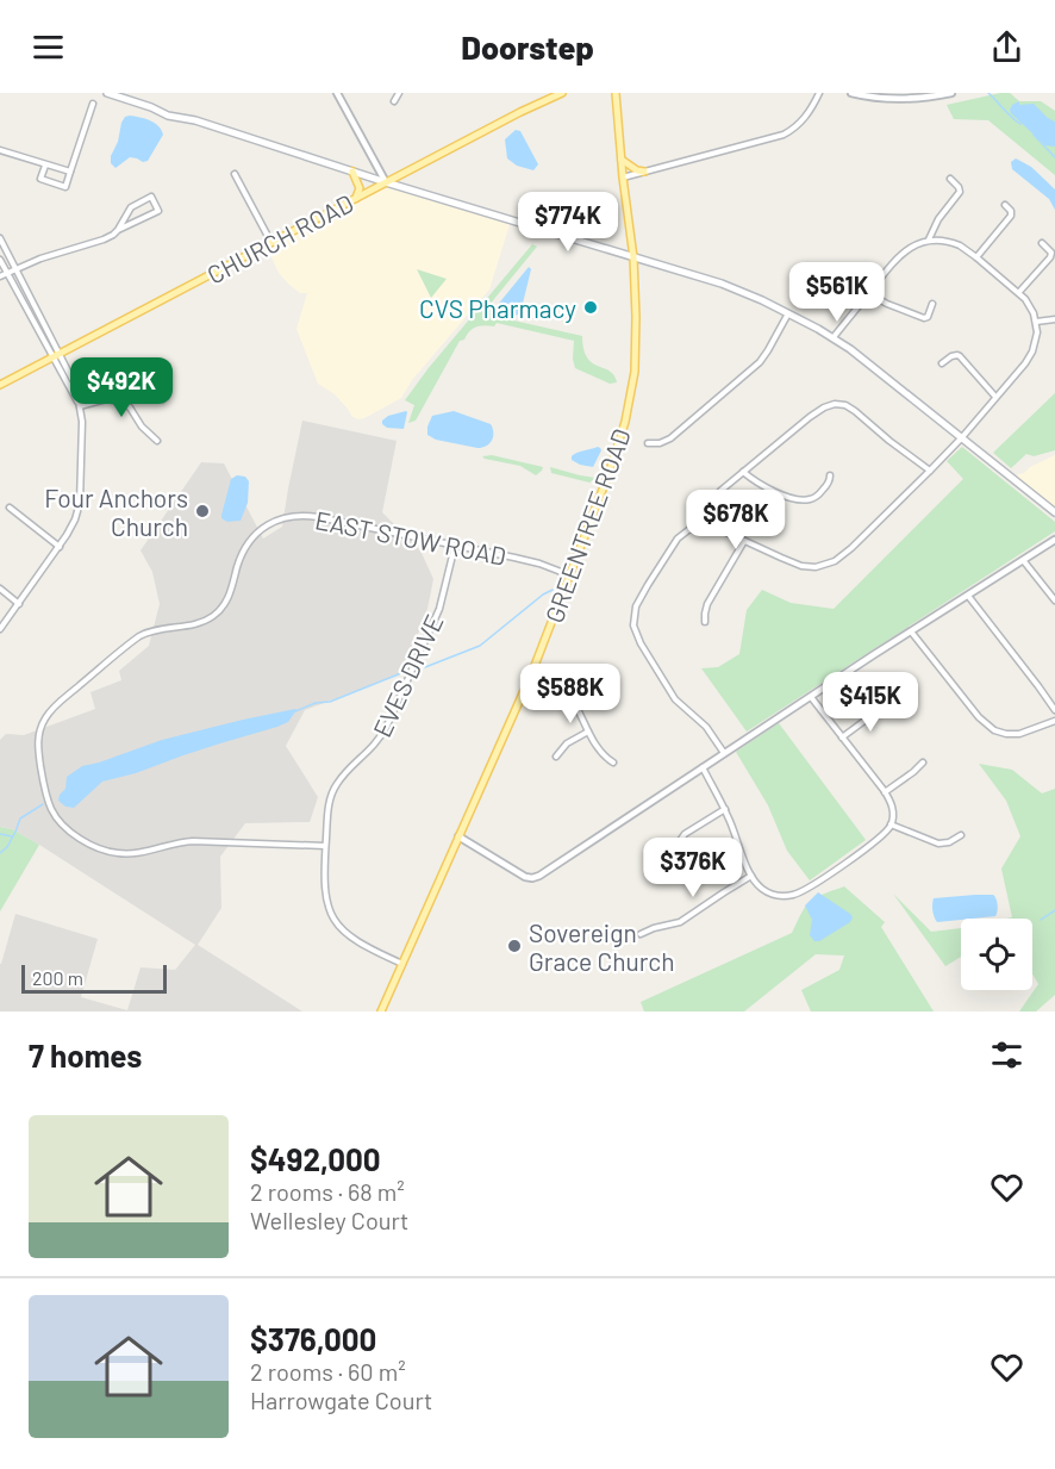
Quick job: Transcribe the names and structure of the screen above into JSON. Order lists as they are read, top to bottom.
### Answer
{
  "streets": {
    "main road": ["CHURCH ROAD", "GREENTREE ROAD"],
    "street": ["EAST STOW ROAD", "EVES DRIVE"]
  },
  "crossings": [
    ["GREENTREE ROAD", "EAST STOW ROAD"],
    ["GREENTREE ROAD", "EVES DRIVE"],
    ["EAST STOW ROAD", "EVES DRIVE"]
  ],
  "places": ["CVS Pharmacy", "Four Anchors Church", "Sovereign Grace Church"],
  "scale_bar": "200 m",
  "page": {
    "header": "Doorstep",
    "price": [
      "$774K",
      "$561K",
      "$492K",
      "$678K",
      "$588K",
      "$415K",
      "$376K"
    ],
    "scale": "200 m",
    "heading": "7 homes",
    "list": [
      {
        "name": "$492,000",
        "note": "2 rooms · 68 m² · Wellesley Court"
      },
      {
        "name": "$376,000",
        "note": "2 rooms · 60 m² · Harrowgate Court"
      }
    ]
  }
}
